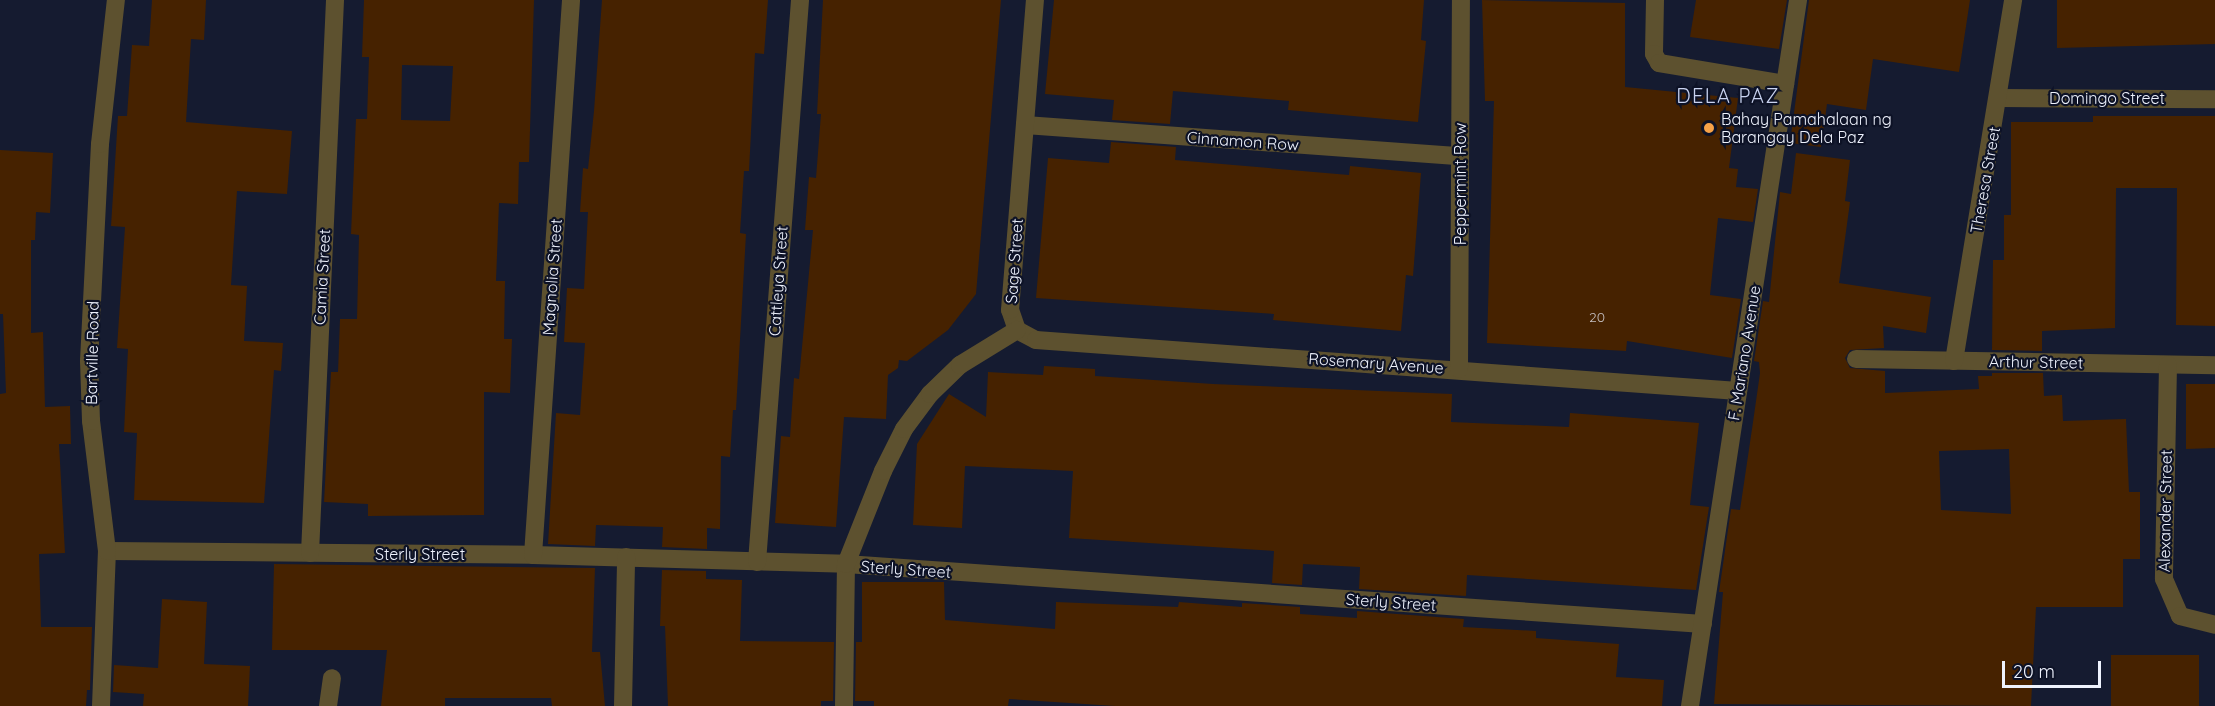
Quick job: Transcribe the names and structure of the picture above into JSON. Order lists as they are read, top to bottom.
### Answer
{
  "streets": {
    "street": [
      "Domingo Street",
      "Cinnamon Row",
      "Theresa Street",
      "Peppermint Row",
      "Sage Street",
      "Camia Street",
      "Magnolia Street",
      "Cattleya Street",
      "Bartville Road",
      "F. Mariano Avenue",
      "Arthur Street",
      "Rosemary Avenue",
      "Alexander Street",
      "Sterly Street"
    ]
  },
  "crossings": [
    ["Domingo Street", "Theresa Street"],
    ["Cinnamon Row", "Peppermint Row"],
    ["Cinnamon Row", "Sage Street"],
    ["Theresa Street", "Arthur Street"],
    ["Peppermint Row", "Rosemary Avenue"],
    ["Sage Street", "Rosemary Avenue"],
    ["Camia Street", "Sterly Street"],
    ["Magnolia Street", "Sterly Street"],
    ["Cattleya Street", "Sterly Street"],
    ["Bartville Road", "Sterly Street"],
    ["F. Mariano Avenue", "Rosemary Avenue"],
    ["F. Mariano Avenue", "Sterly Street"],
    ["Arthur Street", "Alexander Street"]
  ],
  "districts": ["DELA PAZ"],
  "places": ["Bahay Pamahalaan ng Barangay Dela Paz"],
  "house_numbers": ["20"],
  "scale_bar": "20 m"
}
